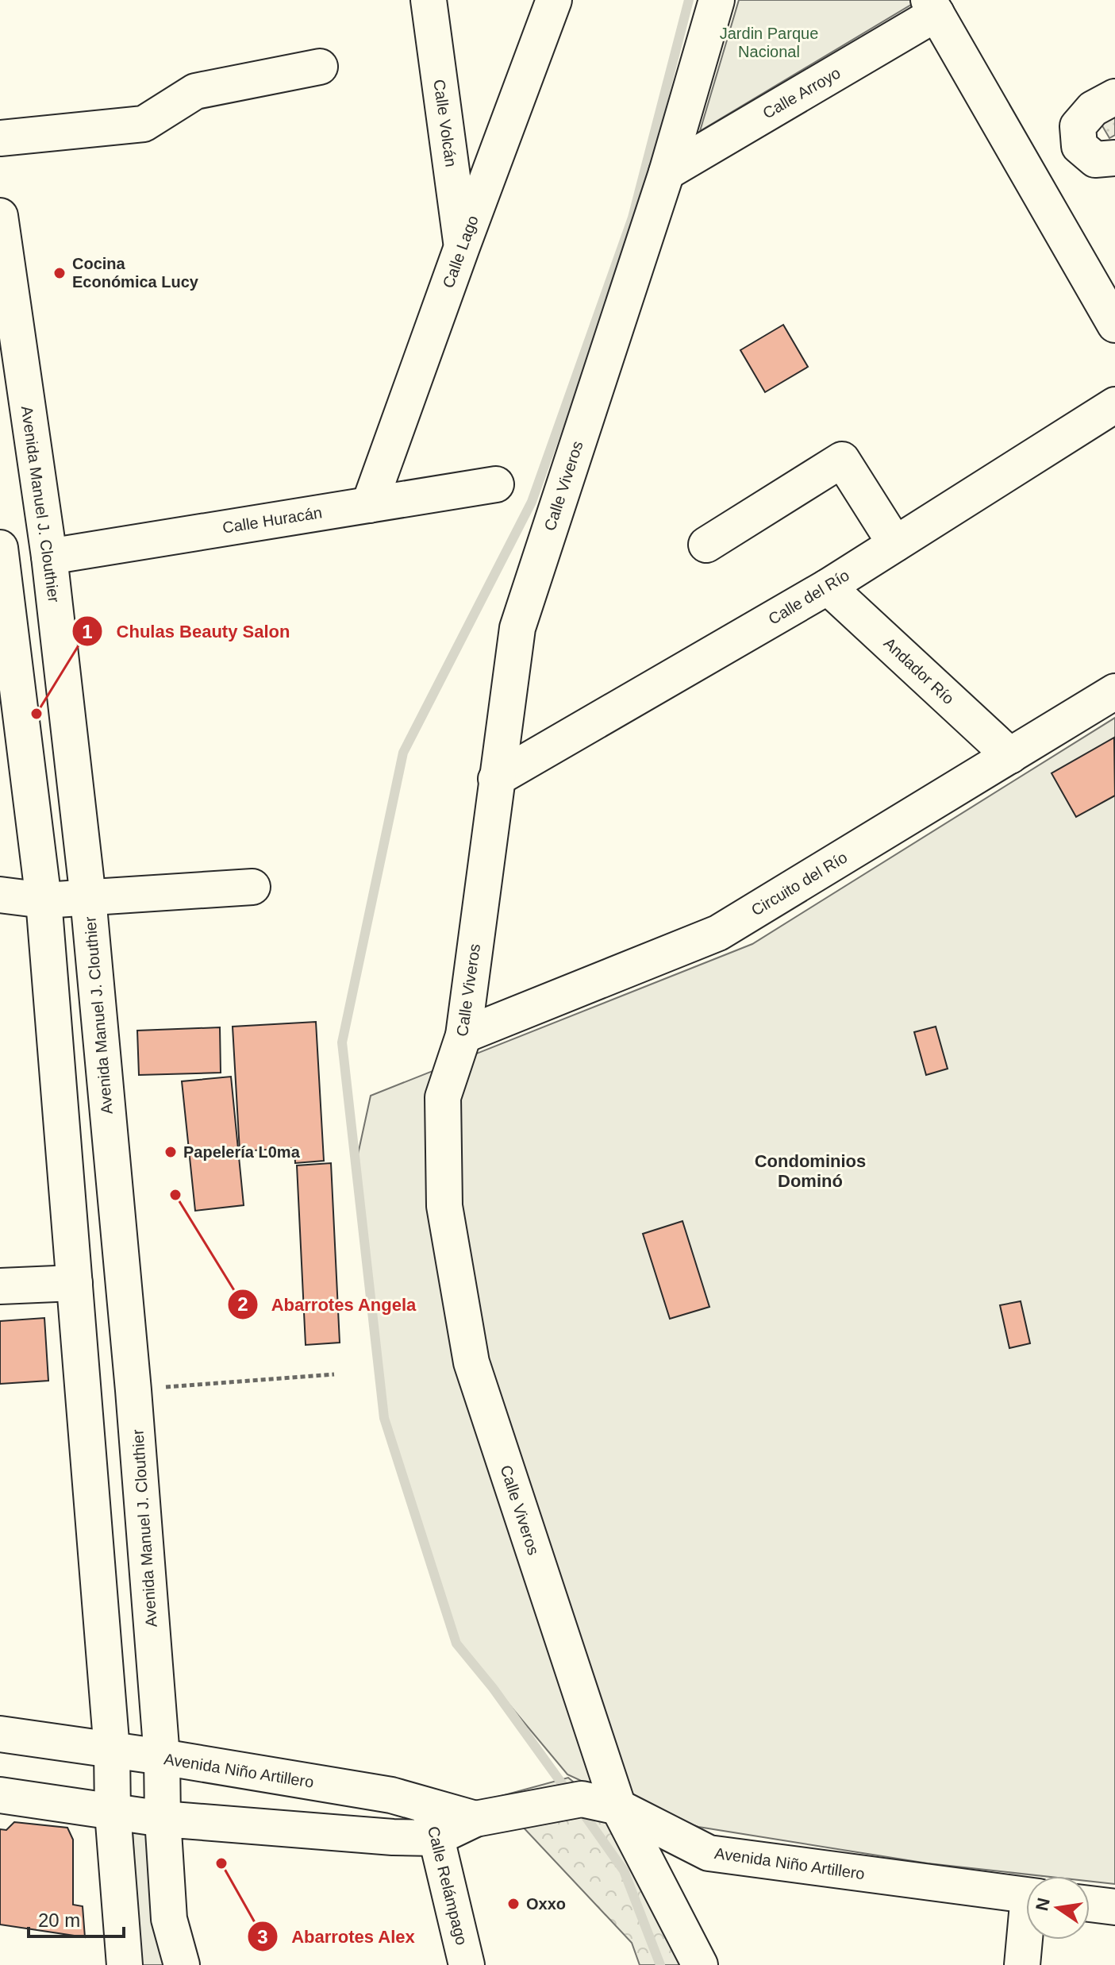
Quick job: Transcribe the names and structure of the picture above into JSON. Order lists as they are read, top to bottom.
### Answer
{
  "streets": {
    "street": [
      "Calle Arroyo",
      "Calle Volcán",
      "Calle Lago",
      "Calle Viveros",
      "Avenida Manuel J. Clouthier",
      "Calle Huracán",
      "Calle del Río",
      "Andador Río",
      "Circuito del Río",
      "Avenida Niño Artillero",
      "Calle Relámpago"
    ]
  },
  "crossings": [
    ["Calle Arroyo", "Calle Viveros"],
    ["Calle Volcán", "Calle Lago"],
    ["Calle Lago", "Calle Huracán"],
    ["Calle Viveros", "Calle del Río"],
    ["Calle Viveros", "Circuito del Río"],
    ["Calle Viveros", "Avenida Niño Artillero"],
    ["Avenida Manuel J. Clouthier", "Calle Huracán"],
    ["Avenida Manuel J. Clouthier", "Avenida Niño Artillero"],
    ["Calle del Río", "Andador Río"],
    ["Andador Río", "Circuito del Río"],
    ["Avenida Niño Artillero", "Calle Relámpago"]
  ],
  "districts": ["Condominios Dominó"],
  "parks": ["Jardin Parque Nacional"],
  "places": [
    "Cocina Económica Lucy",
    "Chulas Beauty Salon",
    "Papelería L0ma",
    "Abarrotes Angela",
    "Abarrotes Alex",
    "Oxxo"
  ],
  "scale_bar": "20 m",
  "north": "left"
}
